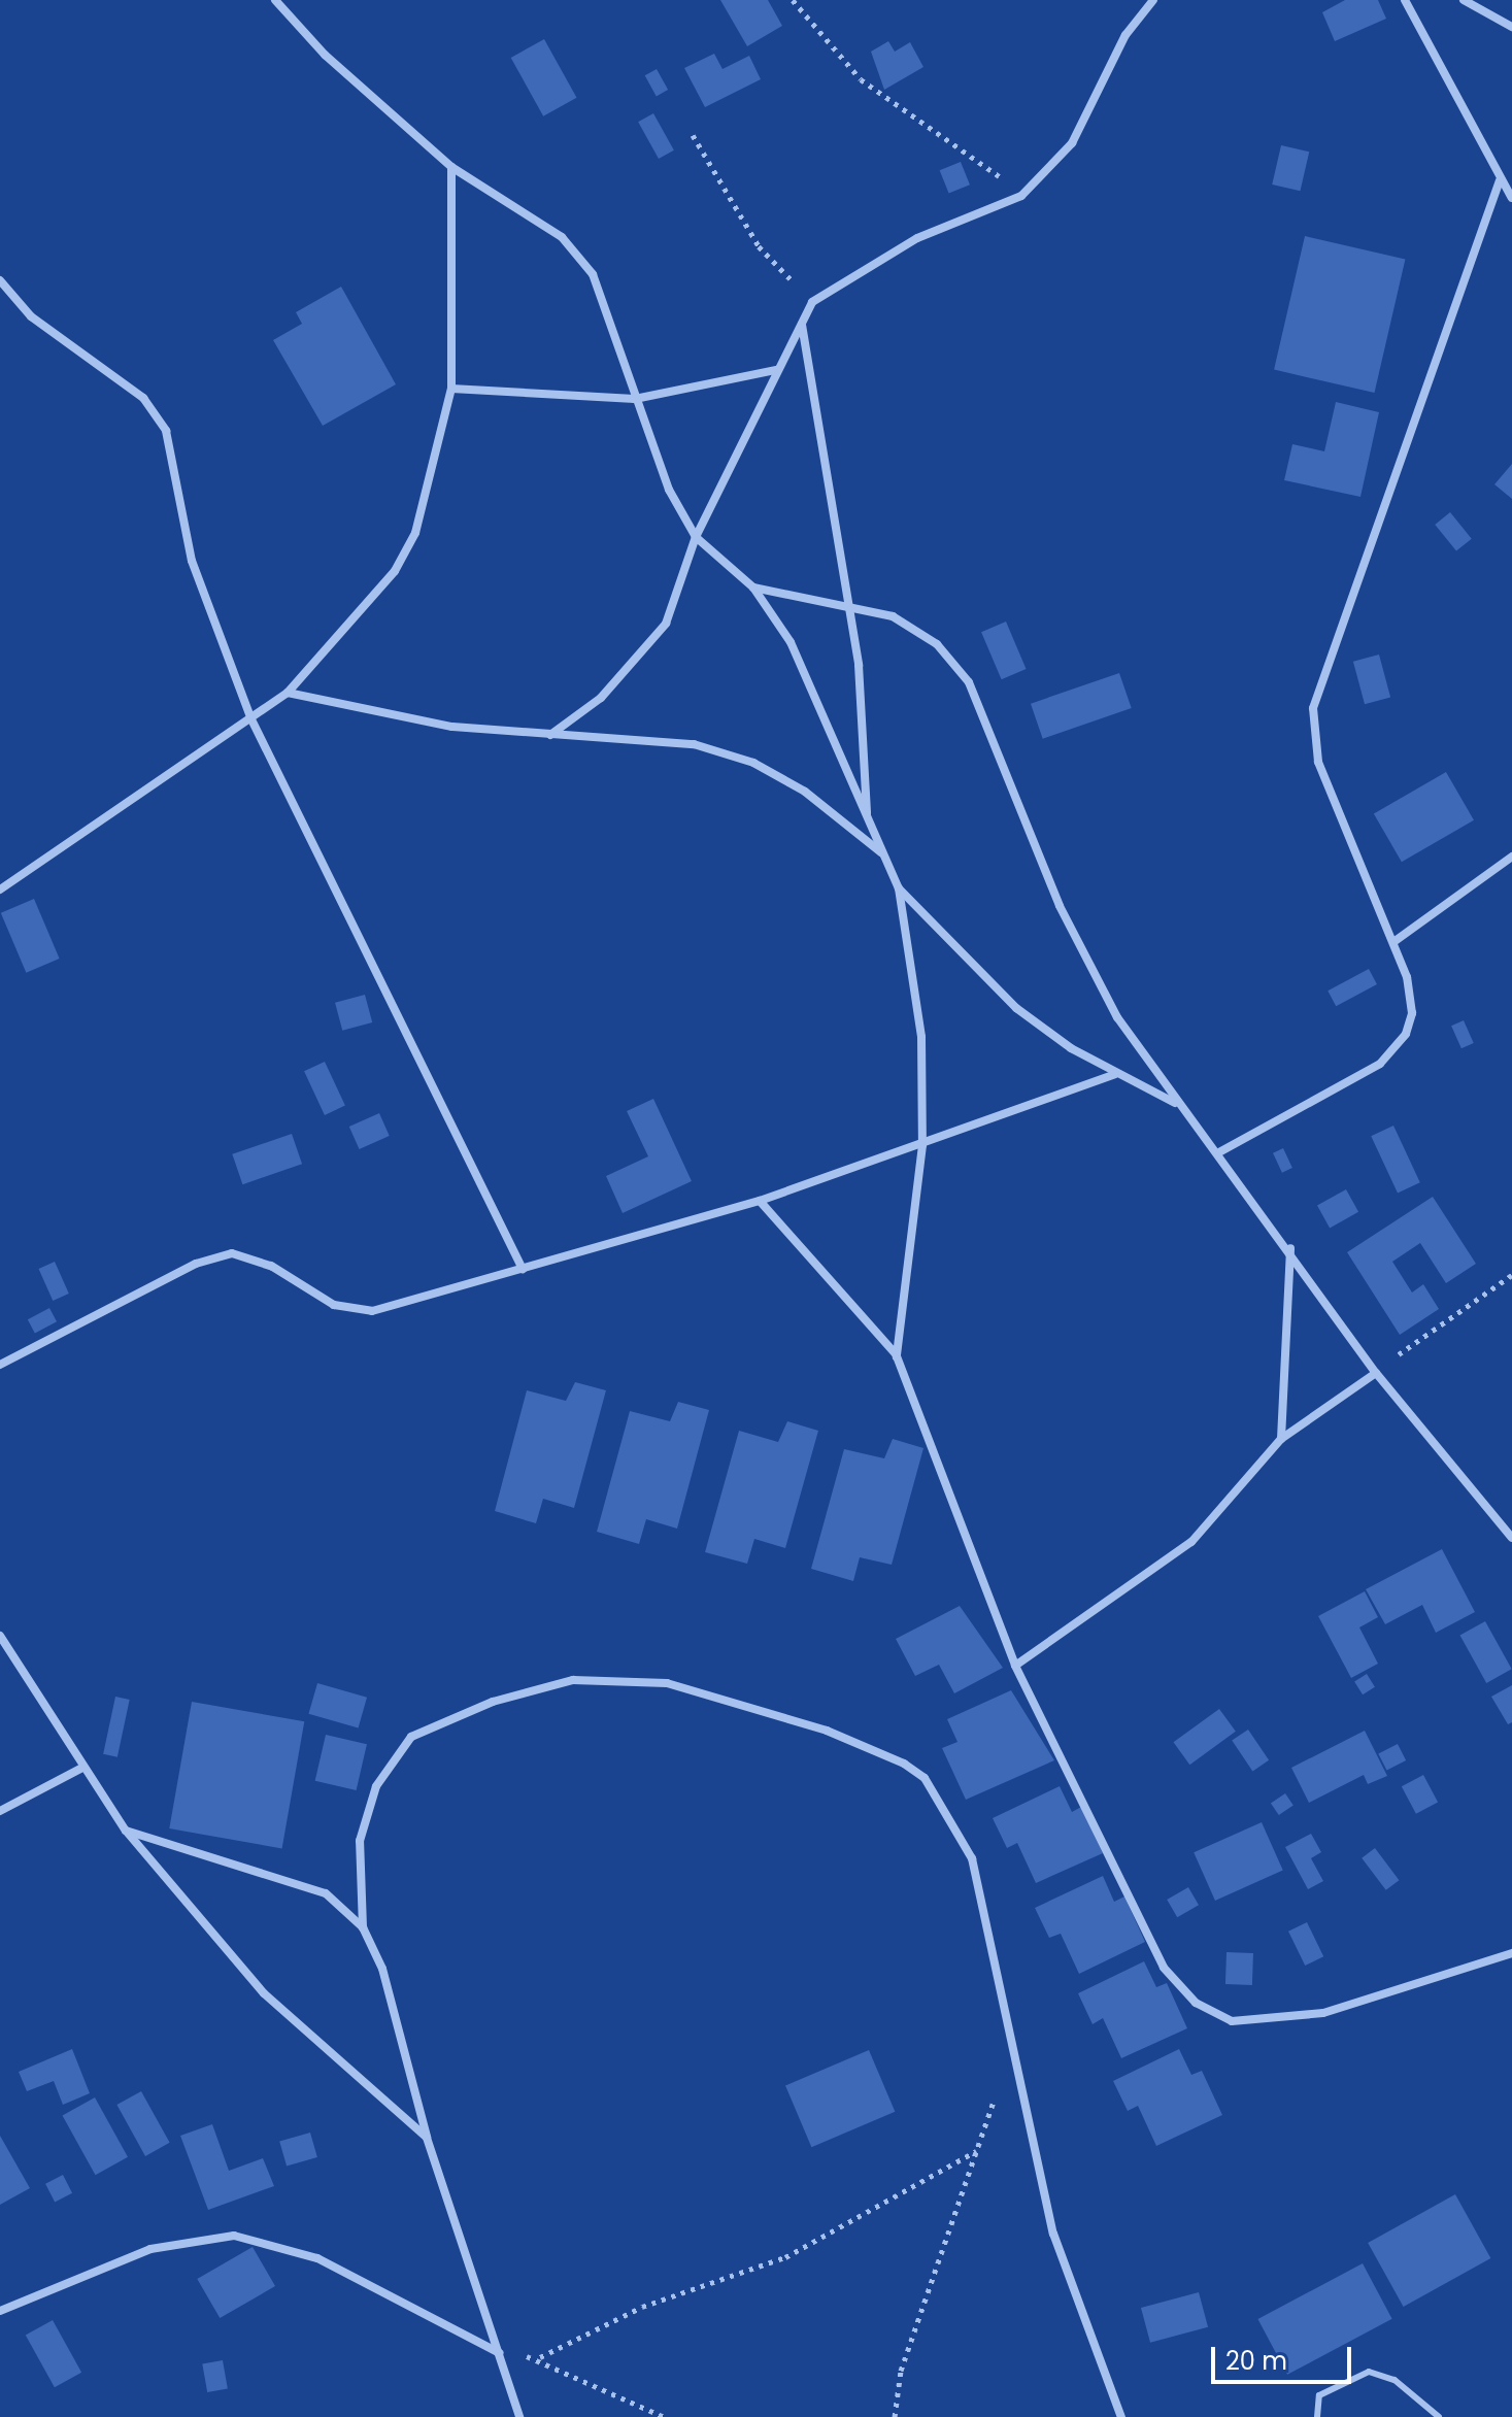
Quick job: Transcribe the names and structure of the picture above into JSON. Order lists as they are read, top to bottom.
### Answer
{
  "scale_bar": "20 m"
}
